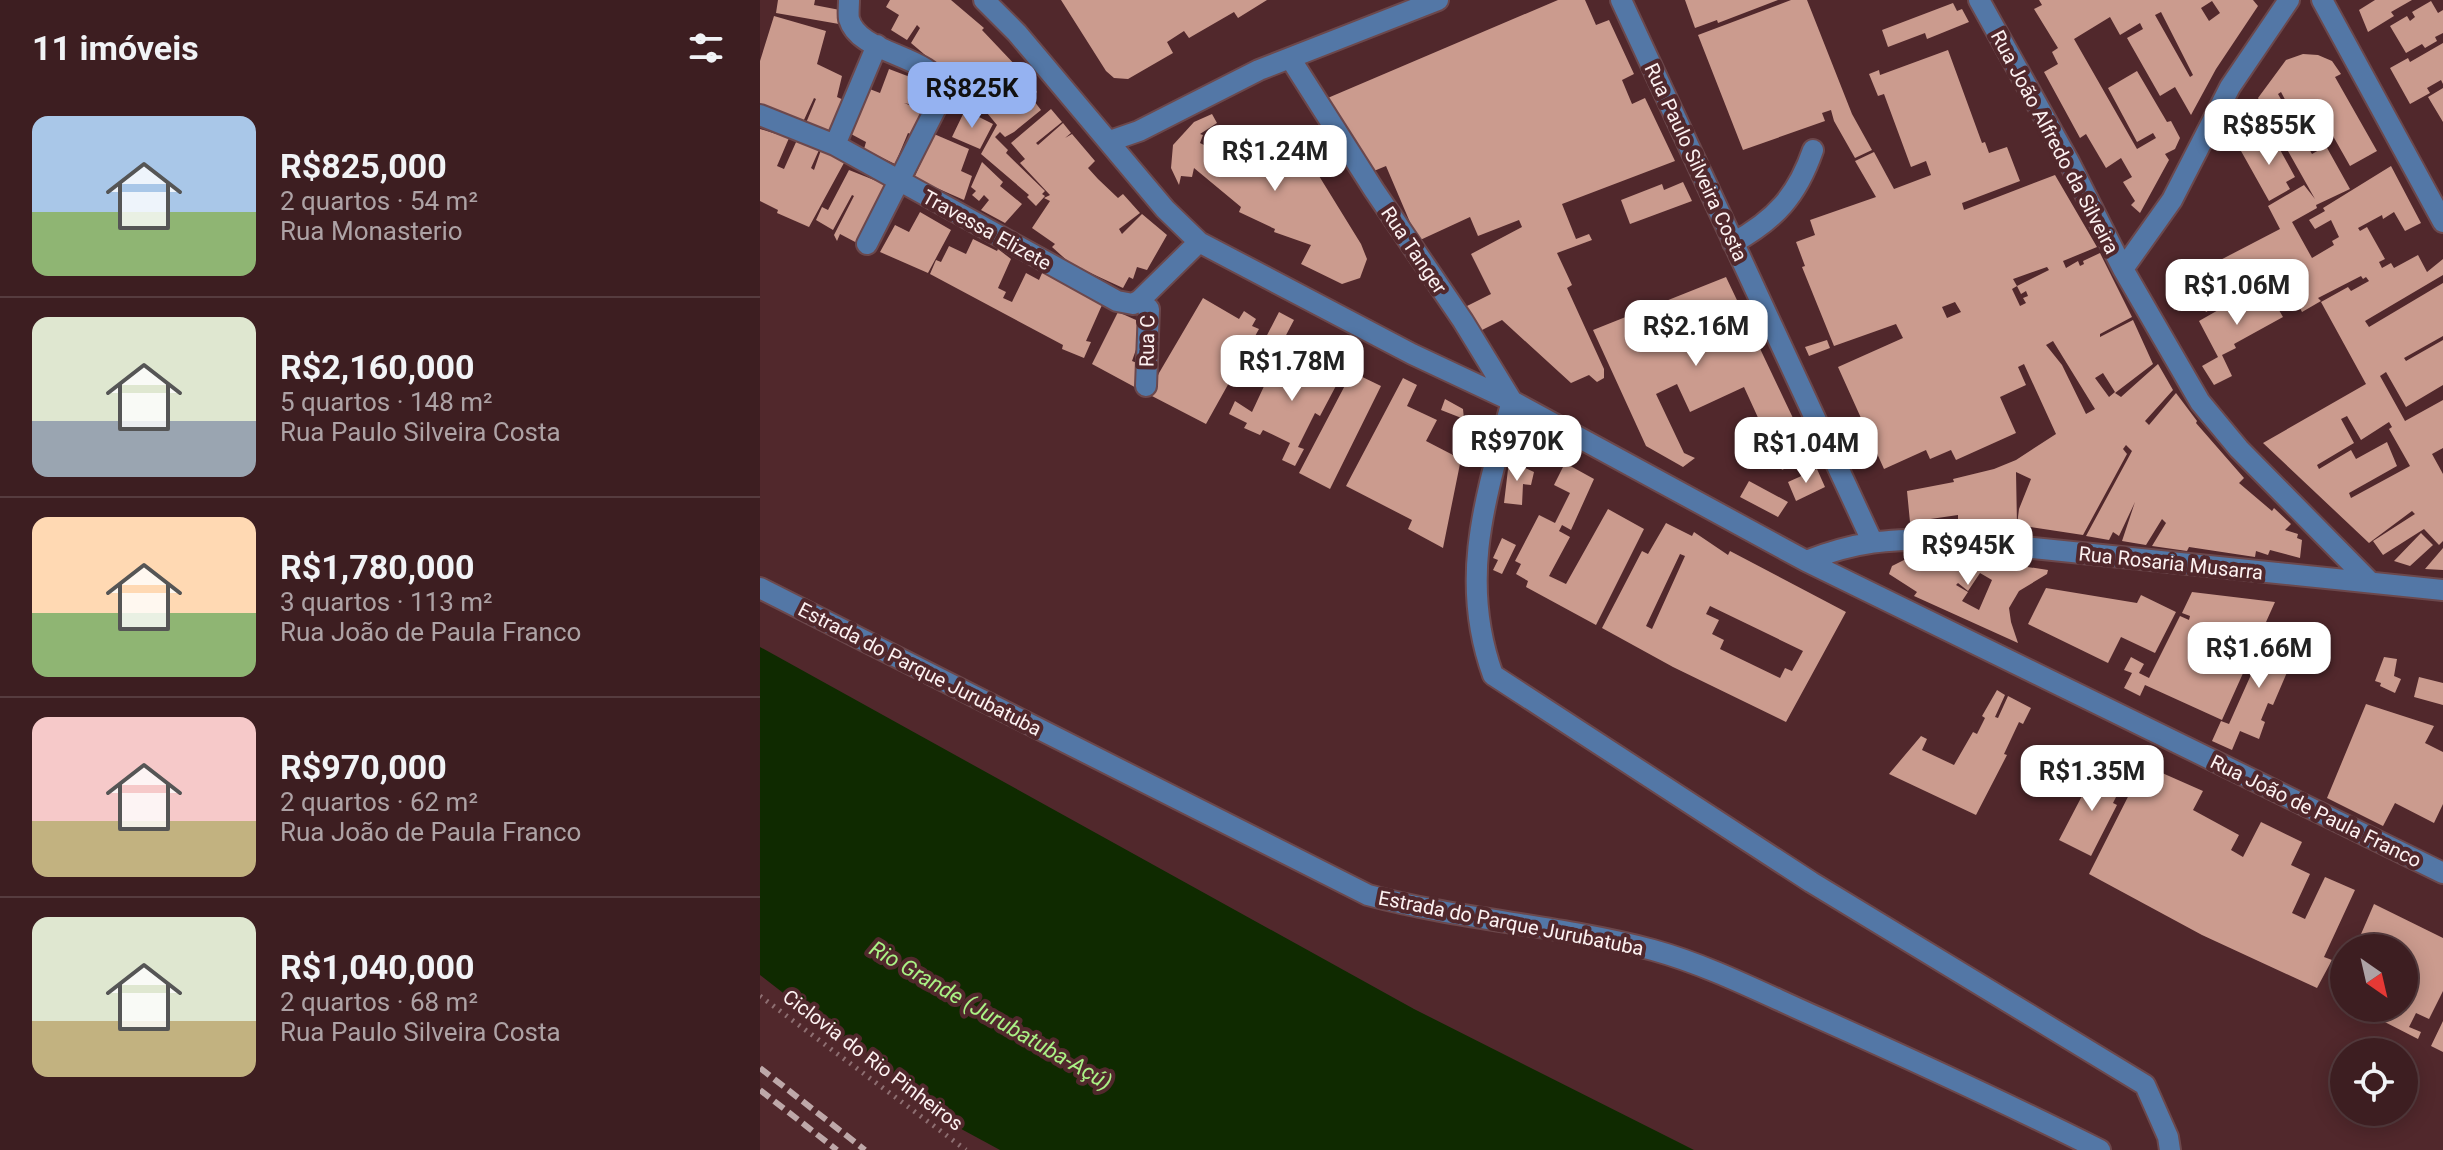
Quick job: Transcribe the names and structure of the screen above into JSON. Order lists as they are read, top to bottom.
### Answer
{
  "streets": {
    "street": [
      "Rua João Alfredo da Silveira",
      "Rua Paulo Silveira Costa",
      "Travessa Elizete",
      "Rua Tanger",
      "Rua C",
      "Rua Rosaria Musarra",
      "Estrada do Parque Jurubatuba",
      "Rua João de Paula Franco"
    ],
    "path": ["Ciclovia do Rio Pinheiros"]
  },
  "crossings": [
    ["Rua João Alfredo da Silveira", "Rua Rosaria Musarra"],
    ["Rua Paulo Silveira Costa", "Rua Rosaria Musarra"],
    ["Travessa Elizete", "Rua C"],
    ["Rua Tanger", "Rua João de Paula Franco"],
    ["Rua Rosaria Musarra", "Rua João de Paula Franco"]
  ],
  "water": ["Rio Grande (Jurubatuba-Açú)"],
  "north": "bottom right",
  "page": {
    "heading": "11 imóveis",
    "price": [
      "R$825K",
      "R$855K",
      "R$1.24M",
      "R$1.06M",
      "R$2.16M",
      "R$1.78M",
      "R$970K",
      "R$1.04M",
      "R$945K",
      "R$1.66M",
      "R$1.35M"
    ],
    "list": [
      {
        "name": "R$825,000",
        "note": "2 quartos · 54 m² · Rua Monasterio"
      },
      {
        "name": "R$2,160,000",
        "note": "5 quartos · 148 m² · Rua Paulo Silveira Costa"
      },
      {
        "name": "R$1,780,000",
        "note": "3 quartos · 113 m² · Rua João de Paula Franco"
      },
      {
        "name": "R$970,000",
        "note": "2 quartos · 62 m² · Rua João de Paula Franco"
      },
      {
        "name": "R$1,040,000",
        "note": "2 quartos · 68 m² · Rua Paulo Silveira Costa"
      }
    ]
  }
}
